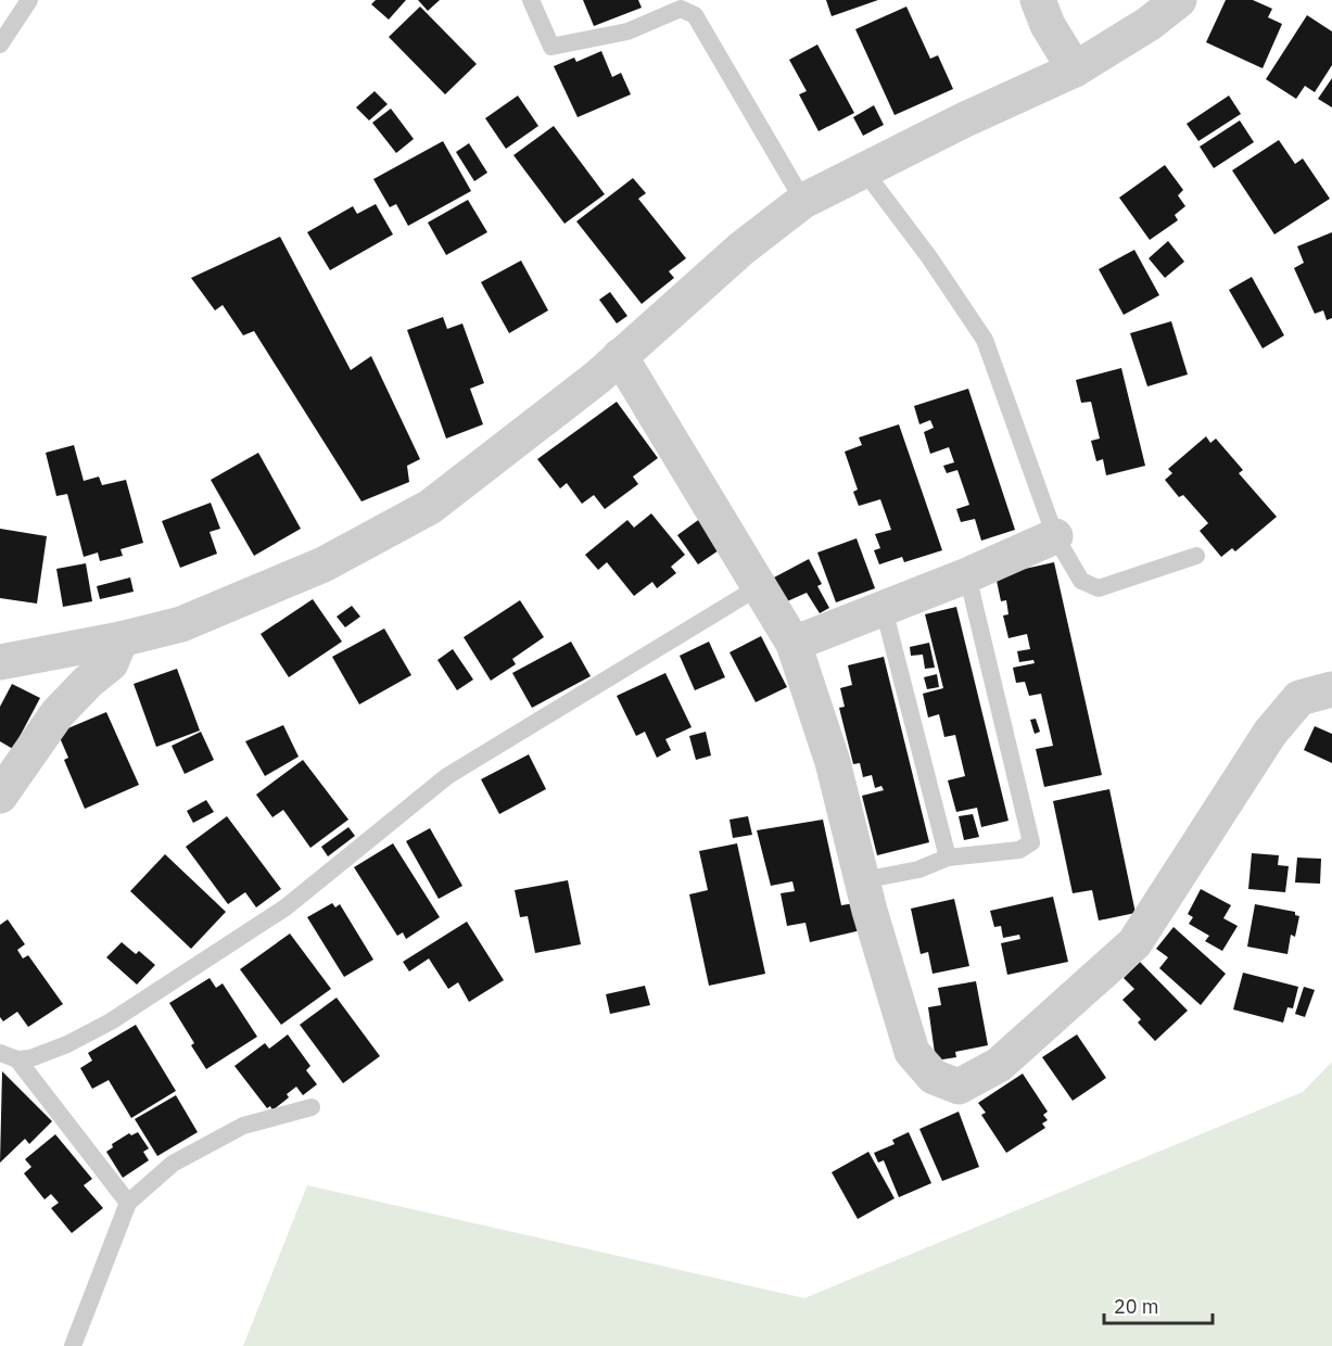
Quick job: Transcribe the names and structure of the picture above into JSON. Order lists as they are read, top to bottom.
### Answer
{
  "scale_bar": "20 m"
}
